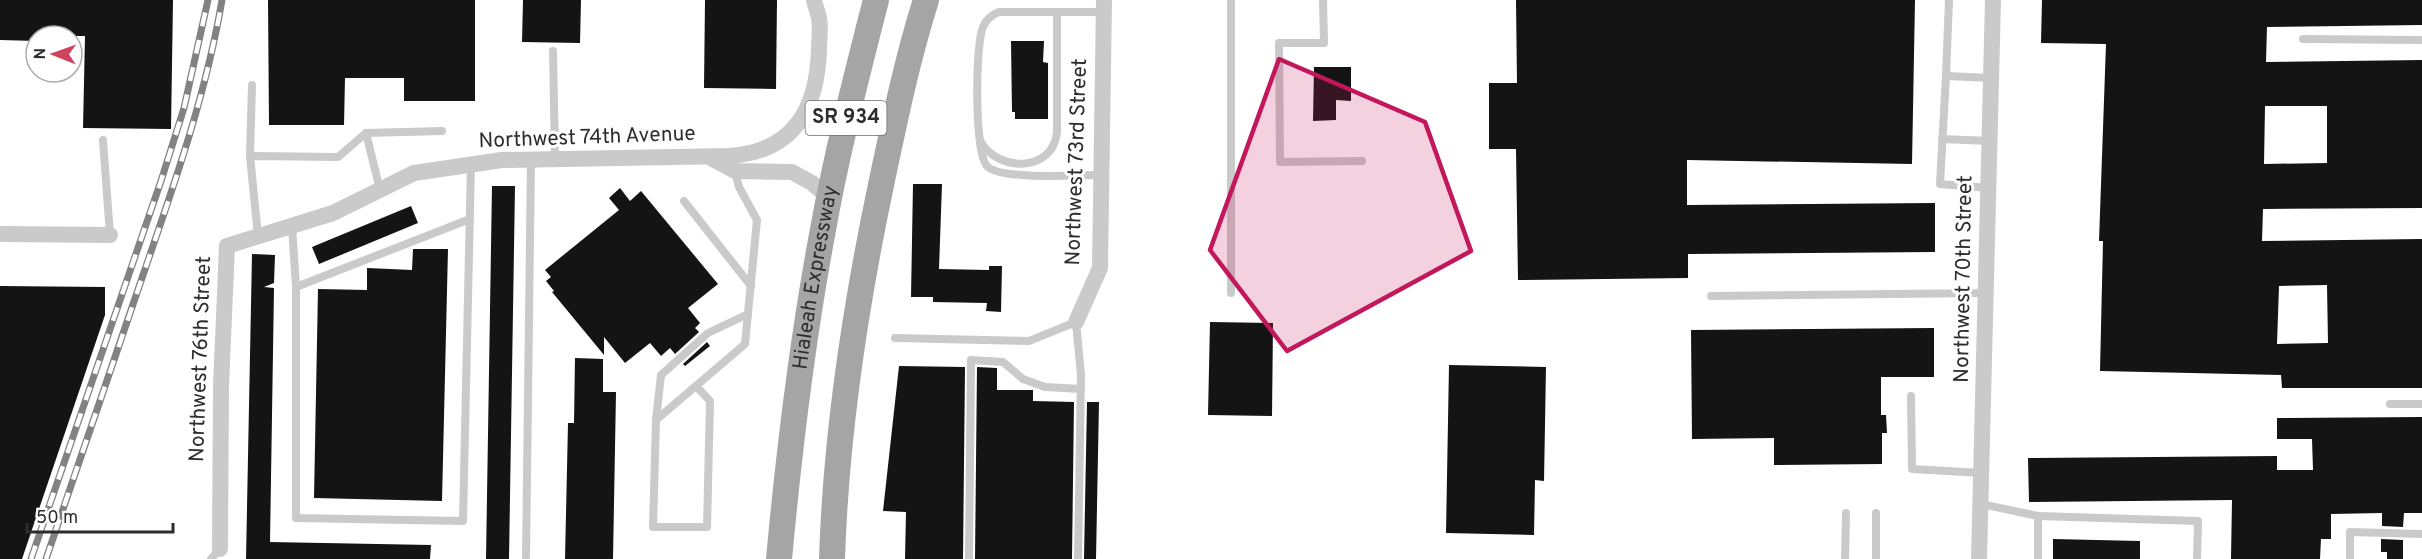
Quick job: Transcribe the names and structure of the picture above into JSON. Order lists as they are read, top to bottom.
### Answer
{
  "streets": {
    "main road": ["SR 934", "Hialeah Expressway"],
    "street": [
      "Northwest 74th Avenue",
      "Northwest 73rd Street",
      "Northwest 70th Street",
      "Northwest 76th Street"
    ]
  },
  "crossings": [
    ["Northwest 74th Avenue", "Hialeah Expressway"],
    ["Northwest 74th Avenue", "Northwest 76th Street"]
  ],
  "scale_bar": "50 m",
  "north": "left"
}
